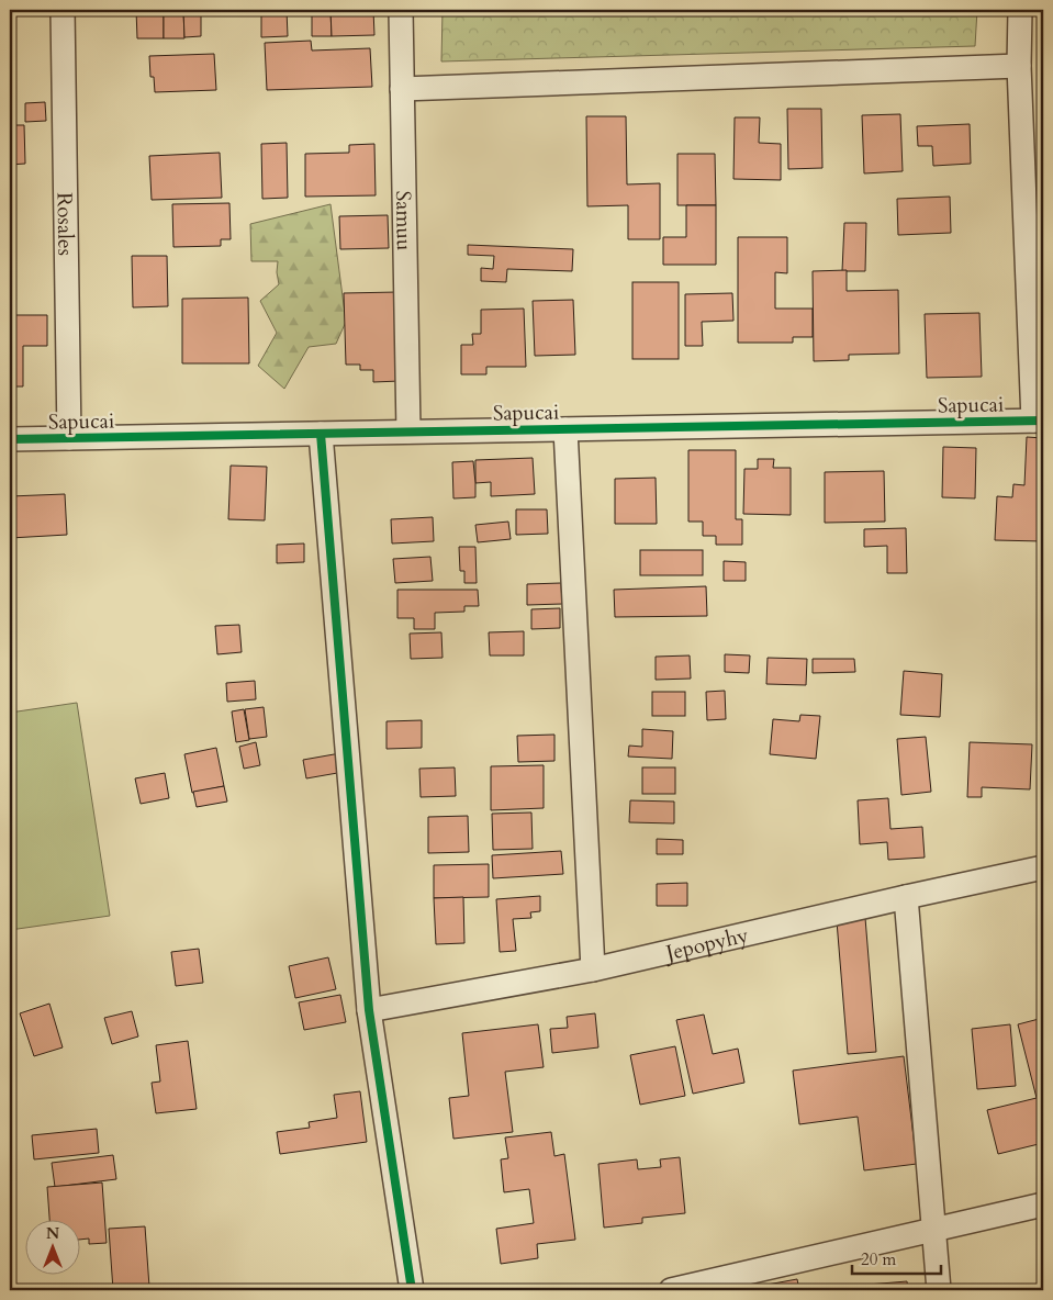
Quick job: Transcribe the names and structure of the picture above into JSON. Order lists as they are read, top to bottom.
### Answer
{
  "streets": {
    "street": [
      "Samuu",
      "Rosales",
      "Sapucai",
      "Jepopyhy"
    ]
  },
  "crossings": [
    ["Samuu", "Sapucai"],
    ["Rosales", "Sapucai"]
  ],
  "scale_bar": "20 m",
  "north": "top"
}
